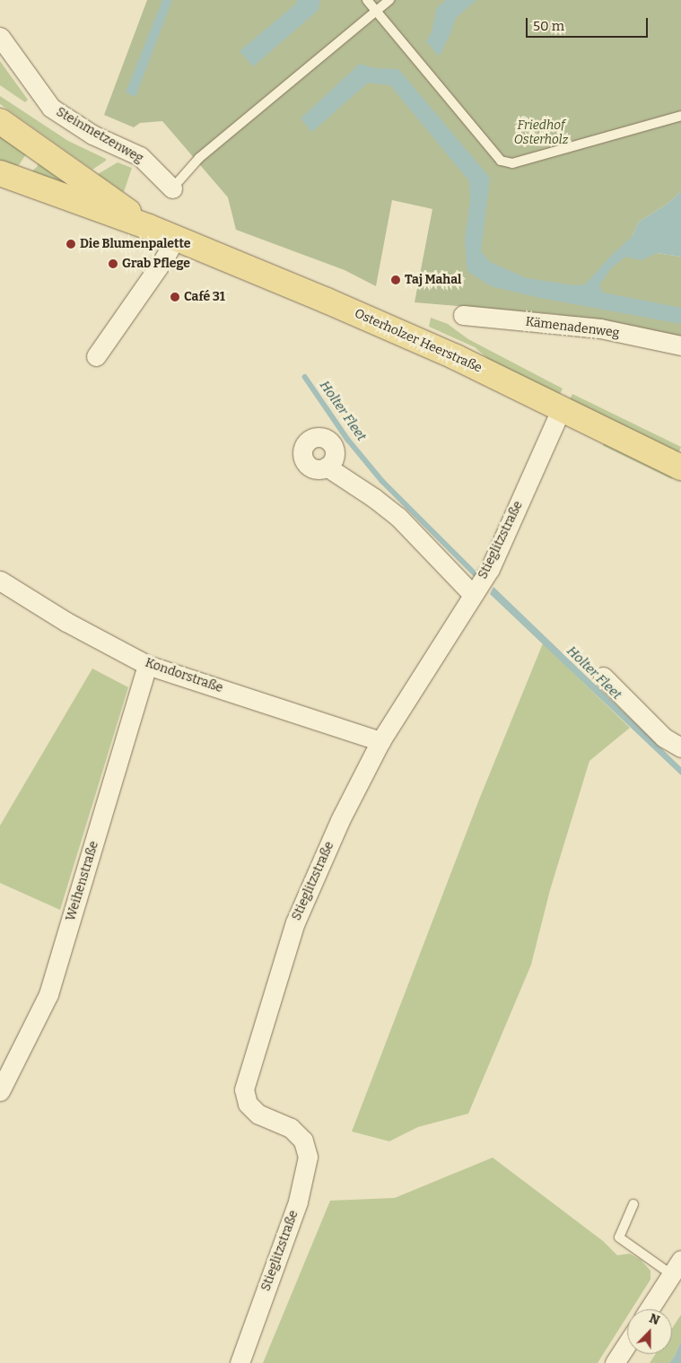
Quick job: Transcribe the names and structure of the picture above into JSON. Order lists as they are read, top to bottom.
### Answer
{
  "streets": {
    "main road": ["Osterholzer Heerstraße"],
    "street": [
      "Steinmetzenweg",
      "Kämenadenweg",
      "Stieglitzstraße",
      "Kondorstraße",
      "Weihenstraße"
    ]
  },
  "crossings": [
    ["Osterholzer Heerstraße", "Stieglitzstraße"],
    ["Stieglitzstraße", "Kondorstraße"],
    ["Kondorstraße", "Weihenstraße"]
  ],
  "water": ["Holter Fleet"],
  "parks": ["Friedhof Osterholz"],
  "places": [
    "Die Blumenpalette",
    "Grab Pflege",
    "Taj Mahal",
    "Café 31"
  ],
  "scale_bar": "50 m",
  "north": "top"
}
